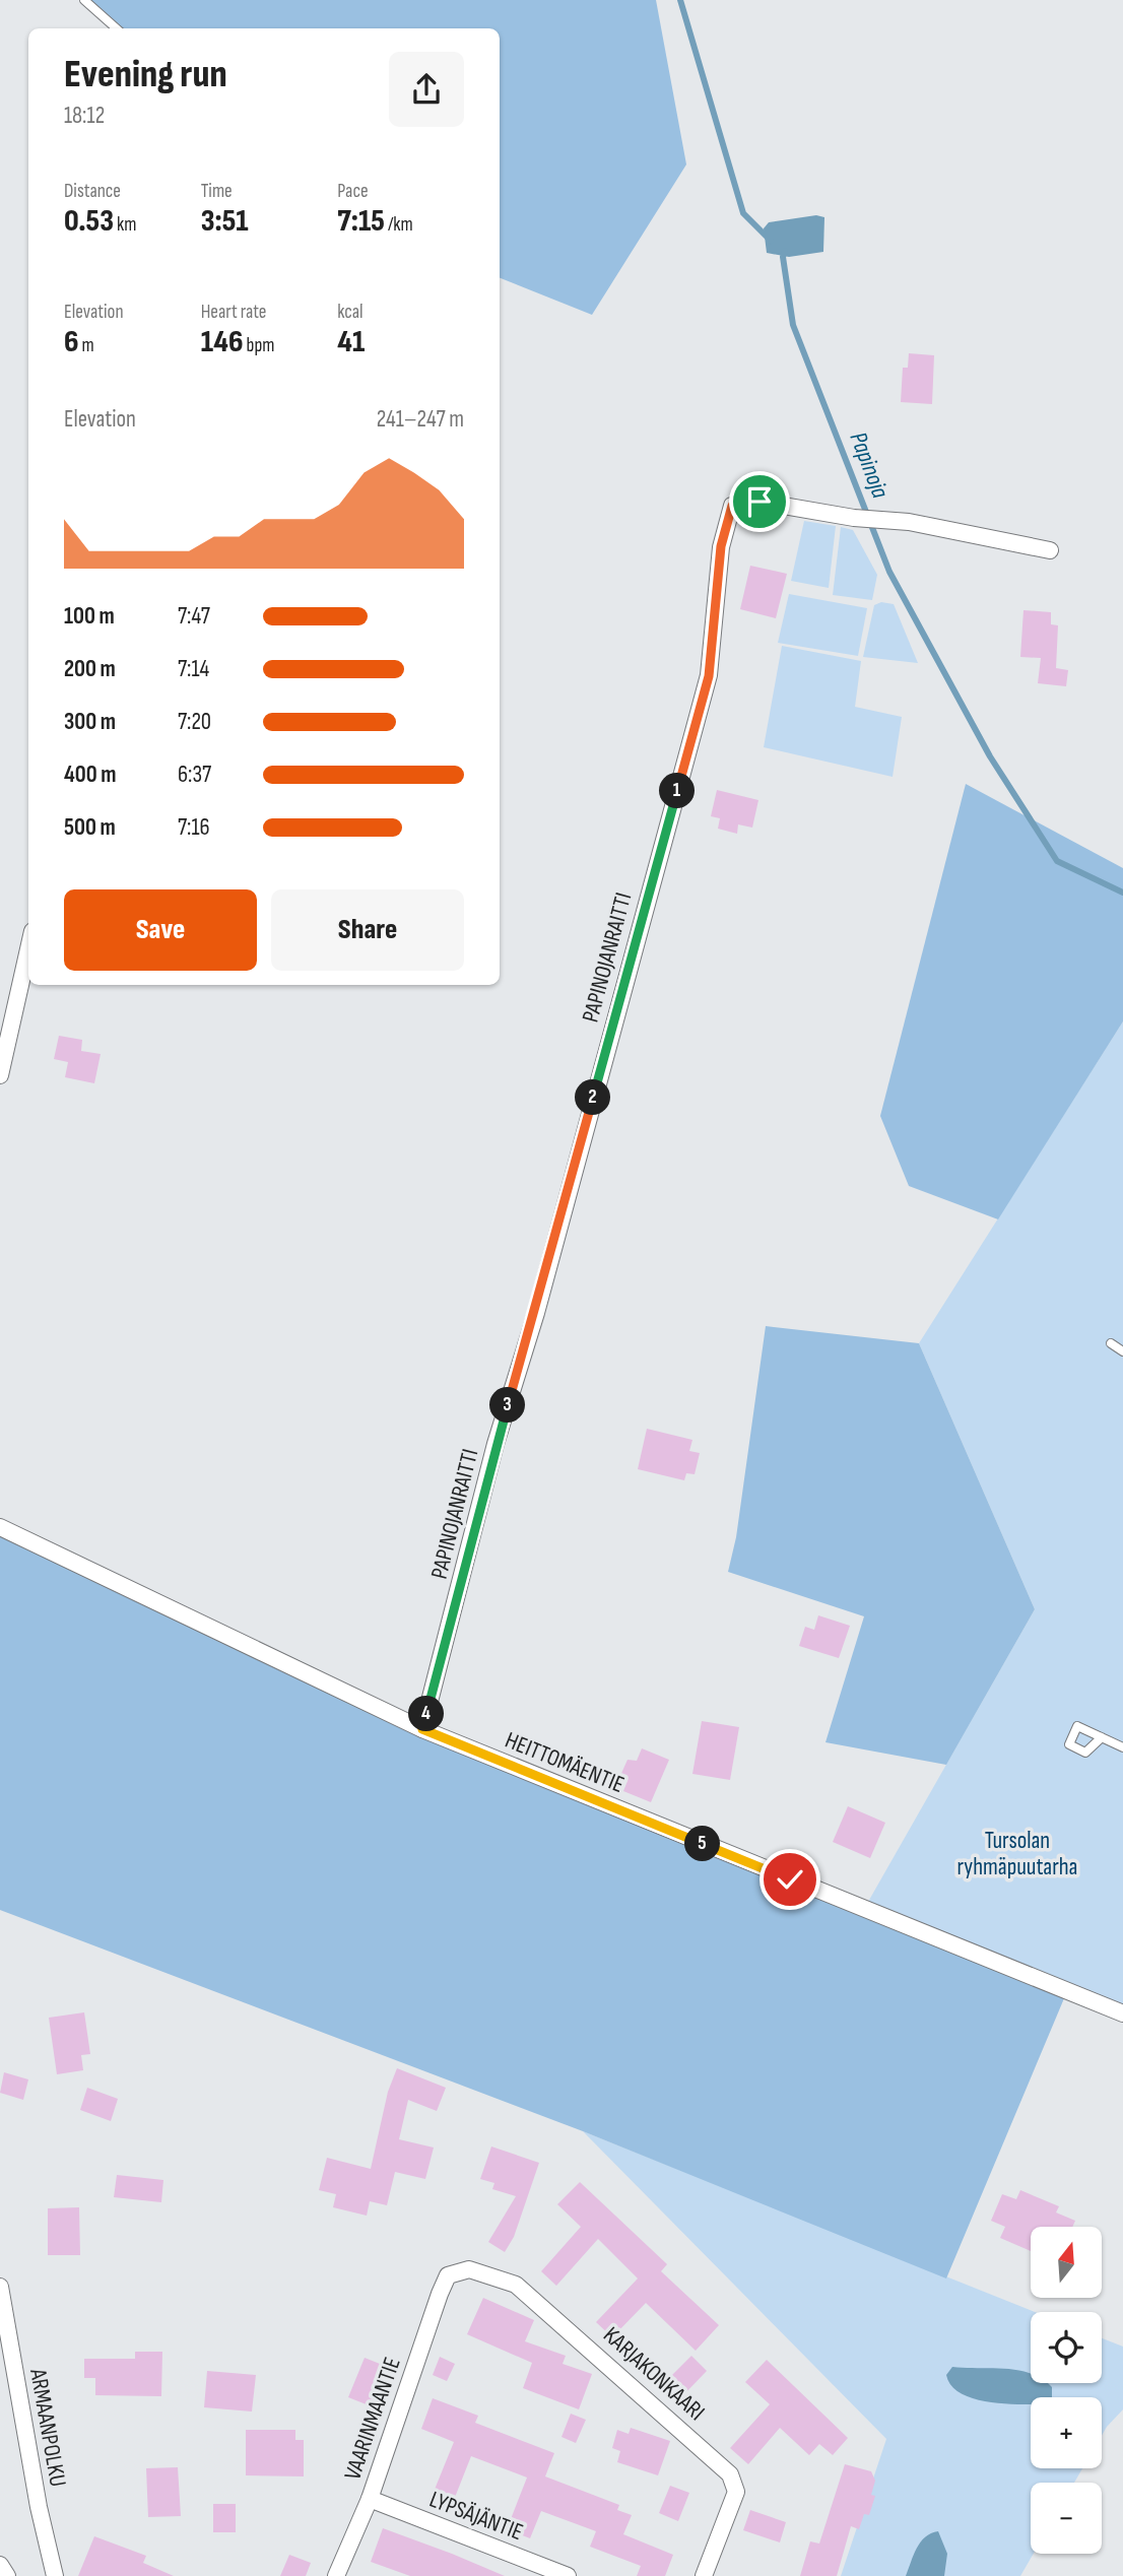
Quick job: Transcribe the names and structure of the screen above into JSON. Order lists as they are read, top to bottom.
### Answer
{
  "streets": {
    "street": [
      "PAPINOJANRAITTI",
      "HEITTOMÄENTIE",
      "KARJAKONKAARI",
      "VAARINMAANTIE",
      "ARMAANPOLKU",
      "LYPSÄJÄNTIE"
    ]
  },
  "crossings": [
    ["PAPINOJANRAITTI", "HEITTOMÄENTIE"],
    ["KARJAKONKAARI", "VAARINMAANTIE"],
    ["VAARINMAANTIE", "LYPSÄJÄNTIE"]
  ],
  "water": ["Papinoja"],
  "parks": ["Tursolan ryhmäpuutarha"],
  "north": "top",
  "page": {
    "heading": ["Evening run", "18:12"],
    "stats": [
      ["Distance", "0.53 km"],
      ["Time", "3:51"],
      ["Pace", "7:15 /km"],
      ["Elevation", "6 m"],
      ["Heart rate", "146 bpm"],
      ["kcal", "41"]
    ],
    "chart": ["Elevation", "241–247 m"],
    "list": [
      {
        "name": "100 m",
        "note": "7:47"
      },
      {
        "name": "200 m",
        "note": "7:14"
      },
      {
        "name": "300 m",
        "note": "7:20"
      },
      {
        "name": "400 m",
        "note": "6:37"
      },
      {
        "name": "500 m",
        "note": "7:16"
      }
    ],
    "pins": [
      "1",
      "2",
      "3",
      "4",
      "5"
    ],
    "buttons": ["Save", "Share"],
    "map_buttons": ["+", "−"]
  }
}
